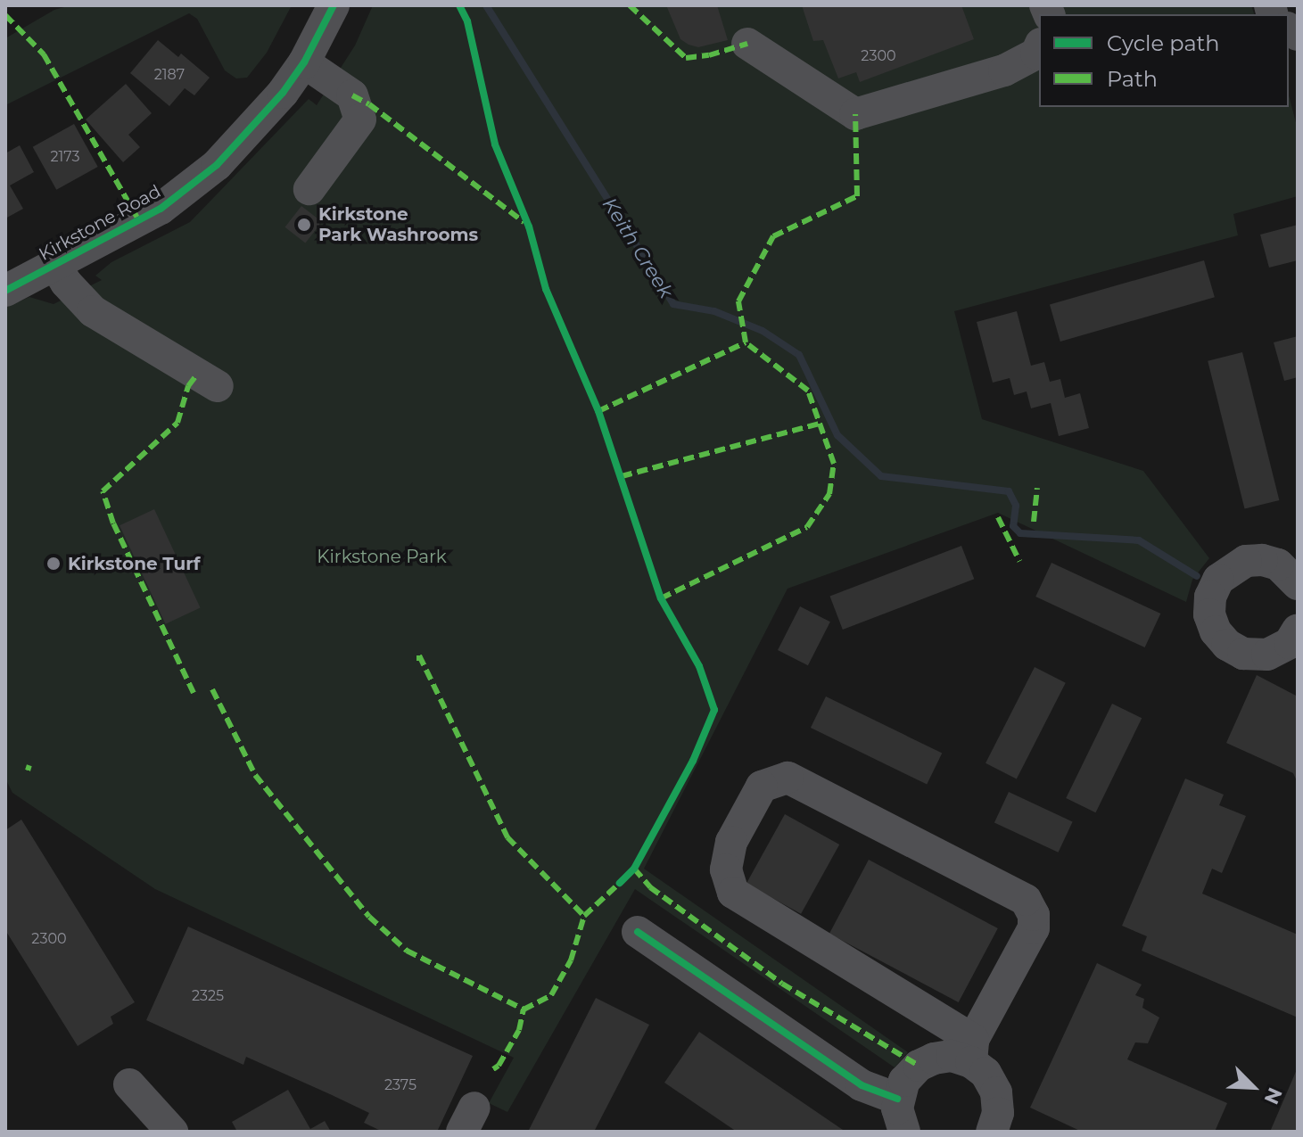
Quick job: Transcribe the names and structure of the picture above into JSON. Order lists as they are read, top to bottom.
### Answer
{
  "streets": {
    "street": ["Kirkstone Road"]
  },
  "water": ["Keith Creek"],
  "parks": ["Kirkstone Park"],
  "places": ["Kirkstone Park Washrooms", "Kirkstone Turf"],
  "house_numbers": [
    "2300",
    "2187",
    "2173",
    "2300",
    "2325",
    "2375"
  ],
  "legend": ["Cycle path", "Path"],
  "north": "bottom right"
}
